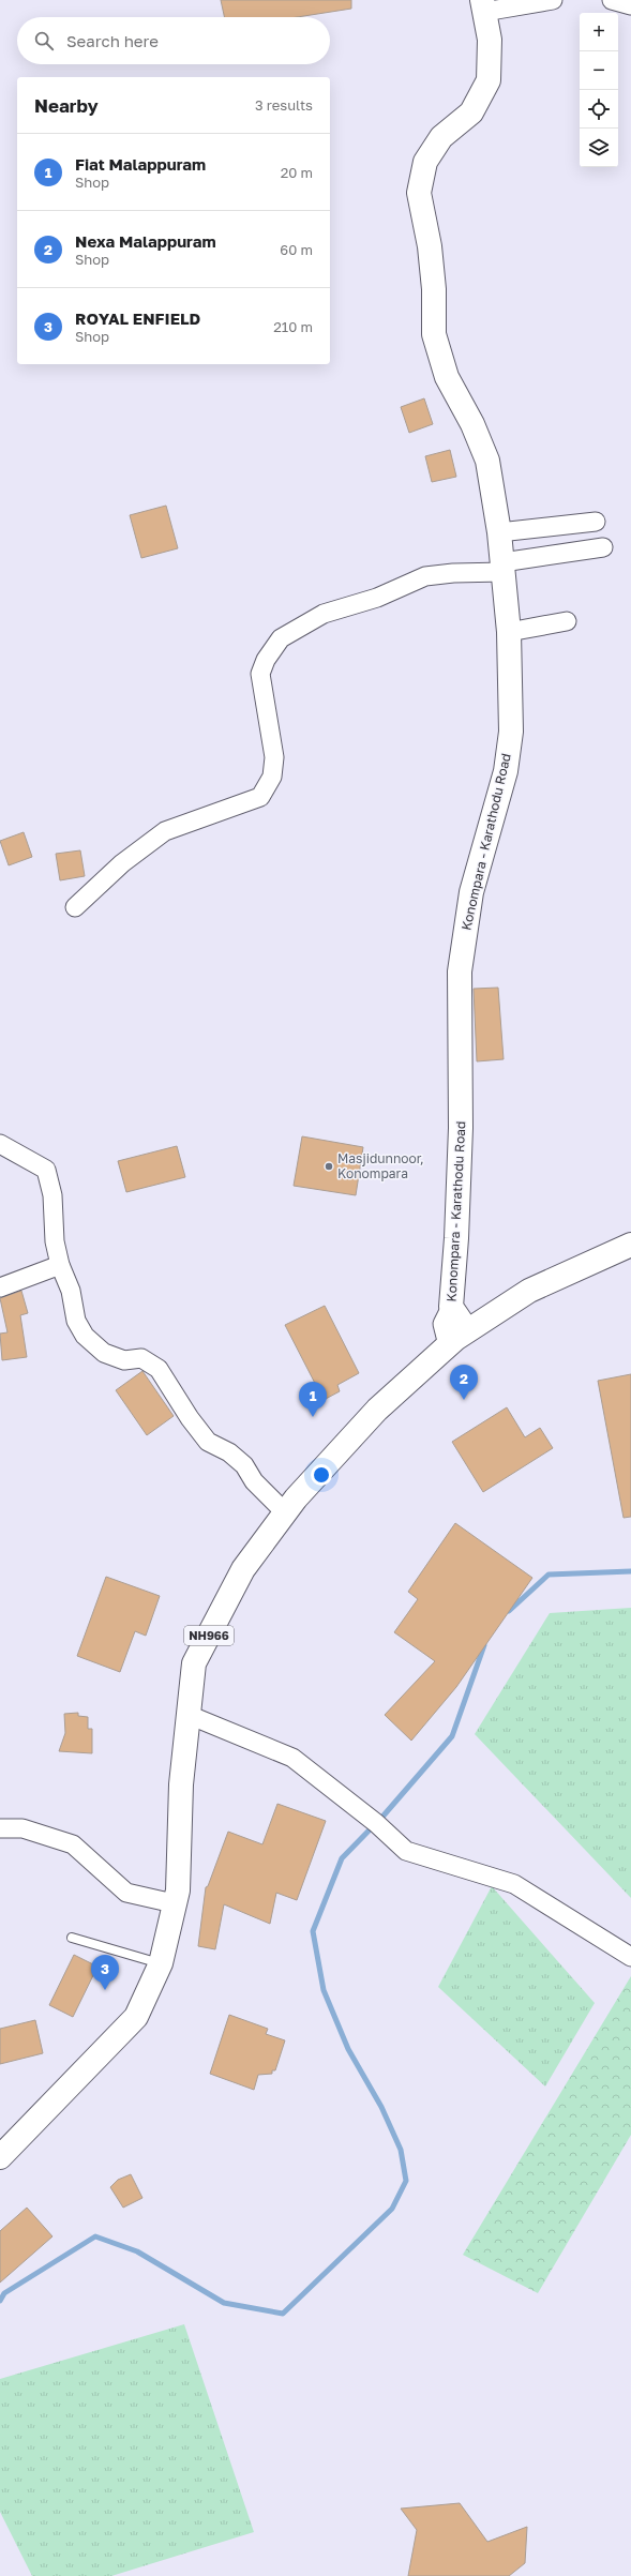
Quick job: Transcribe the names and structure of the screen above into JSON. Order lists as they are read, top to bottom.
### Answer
{
  "streets": {
    "main road": ["Konompara - Karathodu Road", "NH966"]
  },
  "crossings": [
    ["Konompara - Karathodu Road", "NH966"]
  ],
  "places": ["Masjidunnoor, Konompara"],
  "page": {
    "map_buttons": ["+", "−"],
    "search": "Search here",
    "heading": ["Nearby", "3 results"],
    "list": [
      {
        "mark": "1",
        "name": "Fiat Malappuram",
        "note": "Shop",
        "value": "20 m"
      },
      {
        "mark": "2",
        "name": "Nexa Malappuram",
        "note": "Shop",
        "value": "60 m"
      },
      {
        "mark": "3",
        "name": "ROYAL ENFIELD",
        "note": "Shop",
        "value": "210 m"
      }
    ],
    "pins": ["2", "1", "3"]
  }
}
